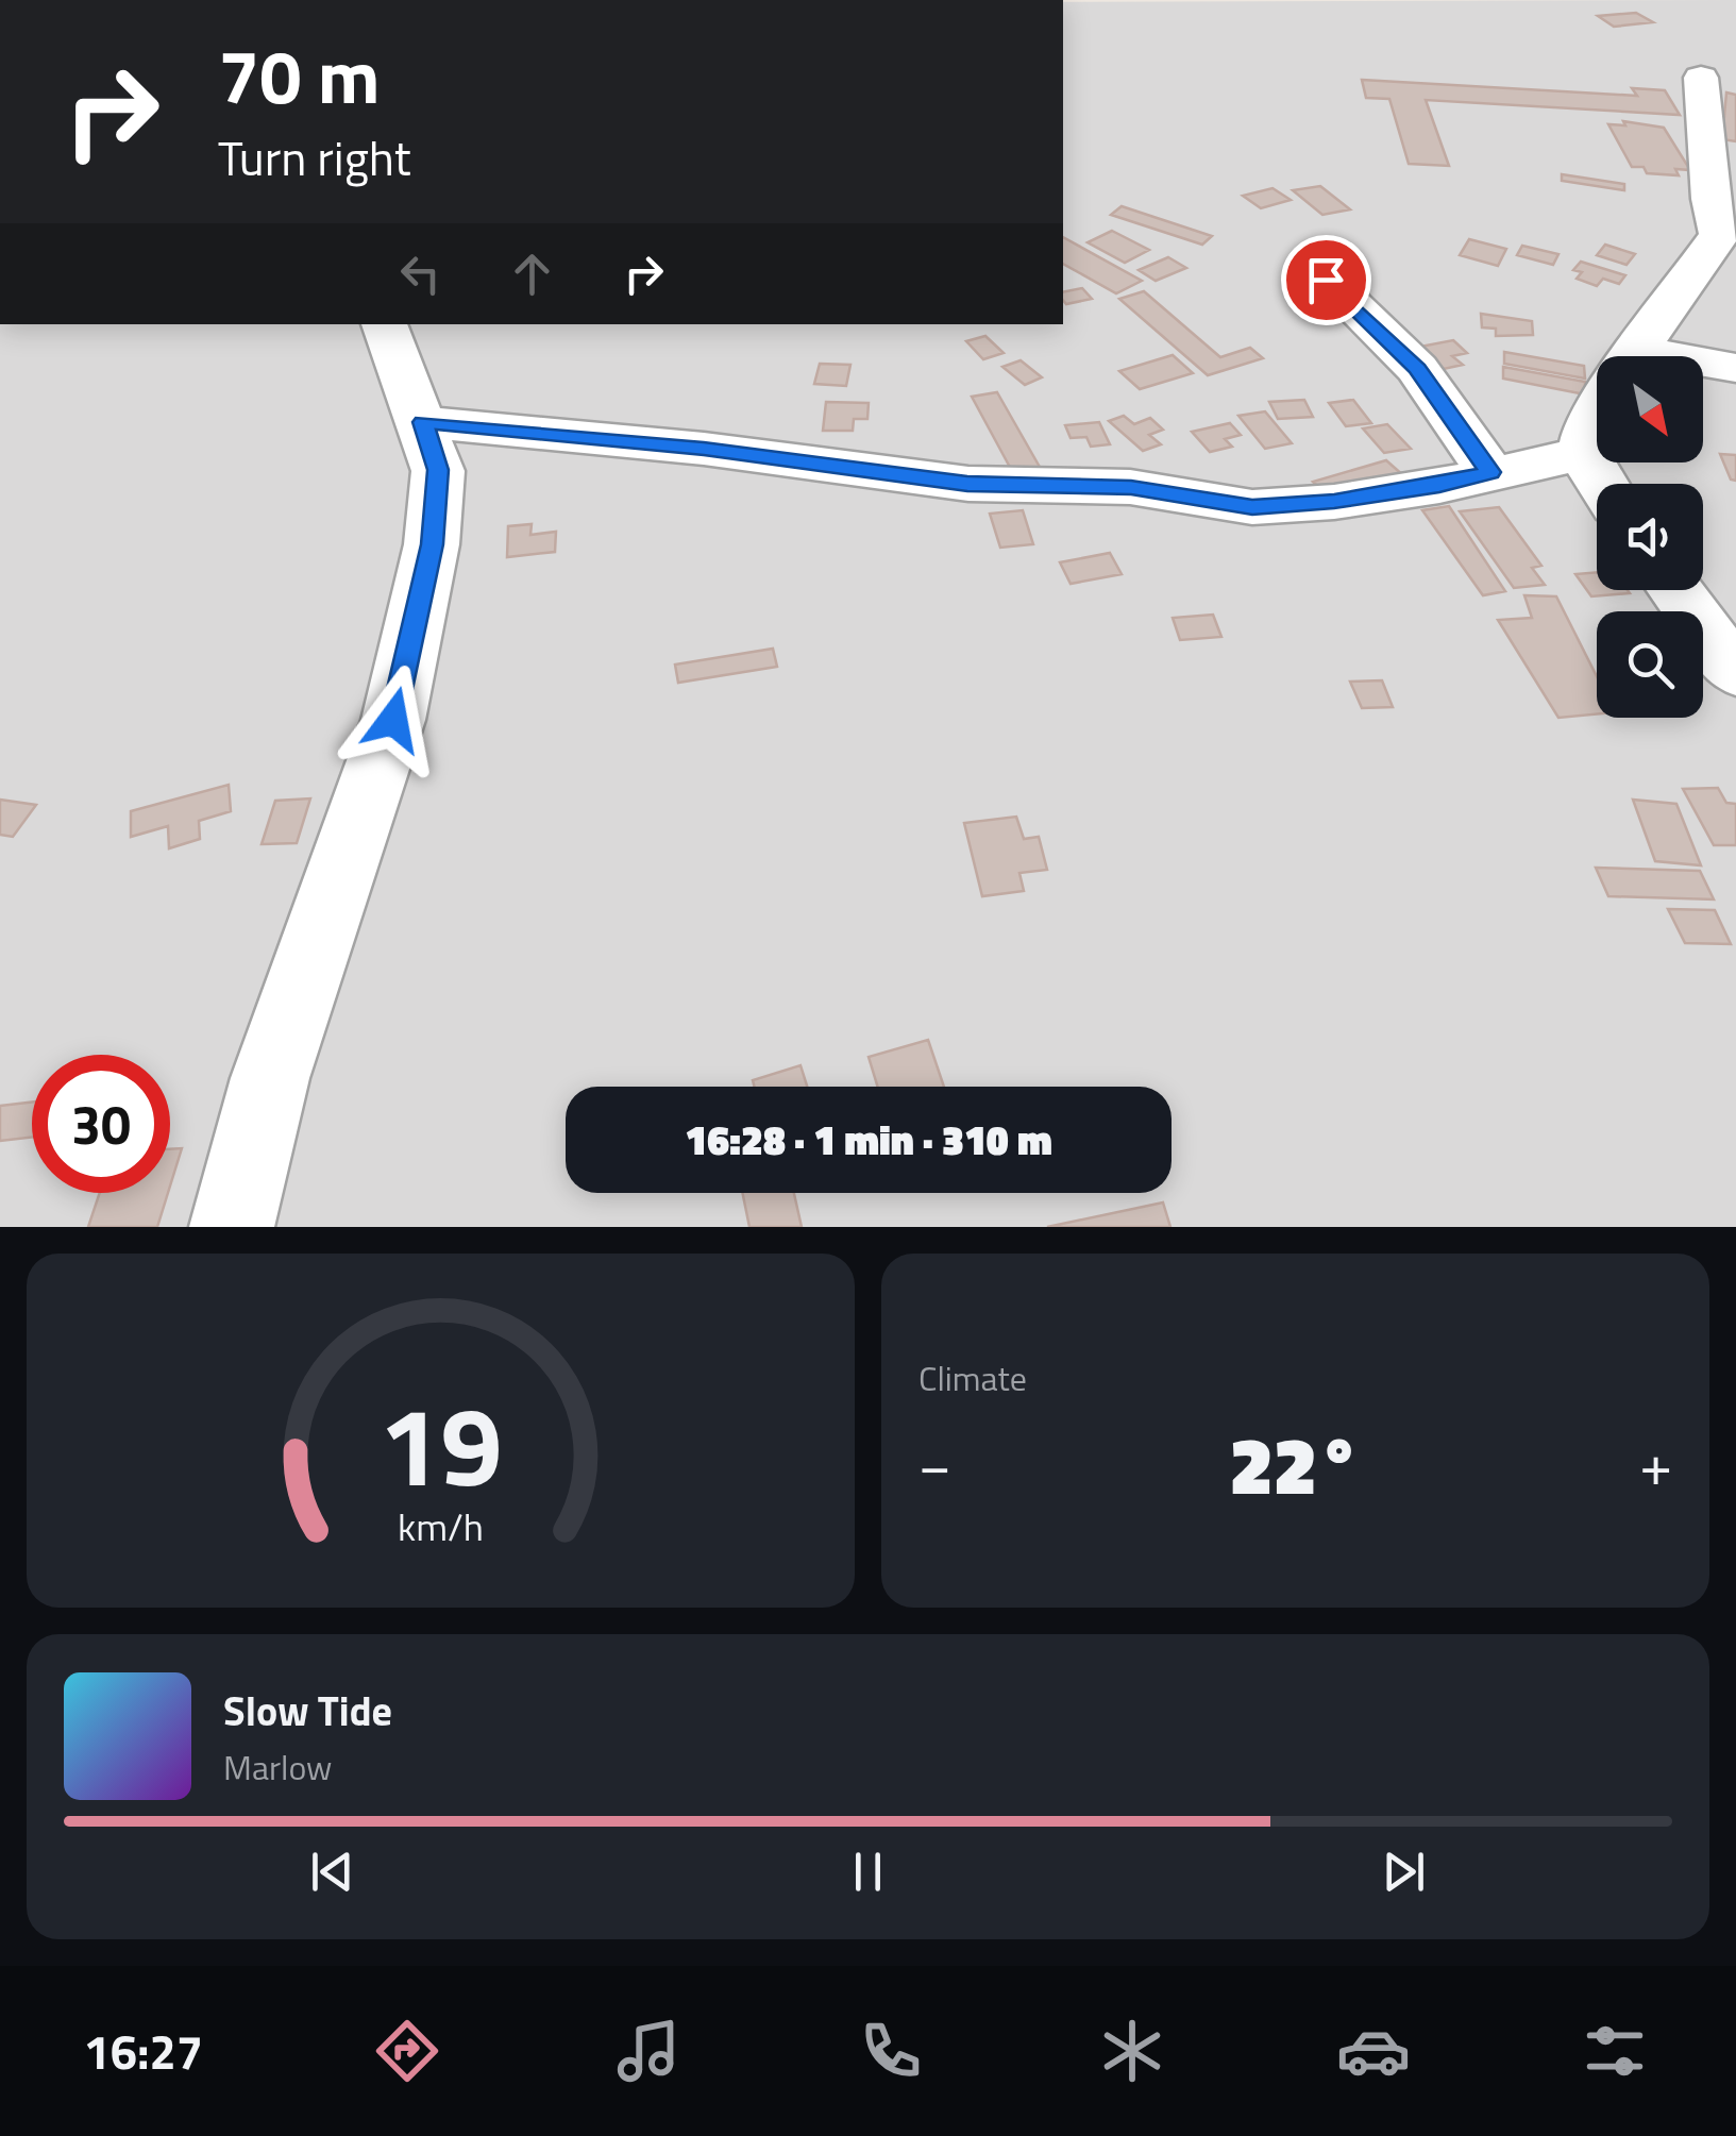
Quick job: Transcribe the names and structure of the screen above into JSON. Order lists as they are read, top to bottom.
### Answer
{
  "north": "bottom right",
  "page": {
    "turn": ["70 m", "Turn right"],
    "limit": "30",
    "trip": "16:28 · 1 min · 310 m",
    "tile": "Climate",
    "heat": ["−", "22°", "+"],
    "song": ["Slow Tide", "Marlow"],
    "tabs": "16:27",
    "gauge": ["19", "km/h"]
  }
}
